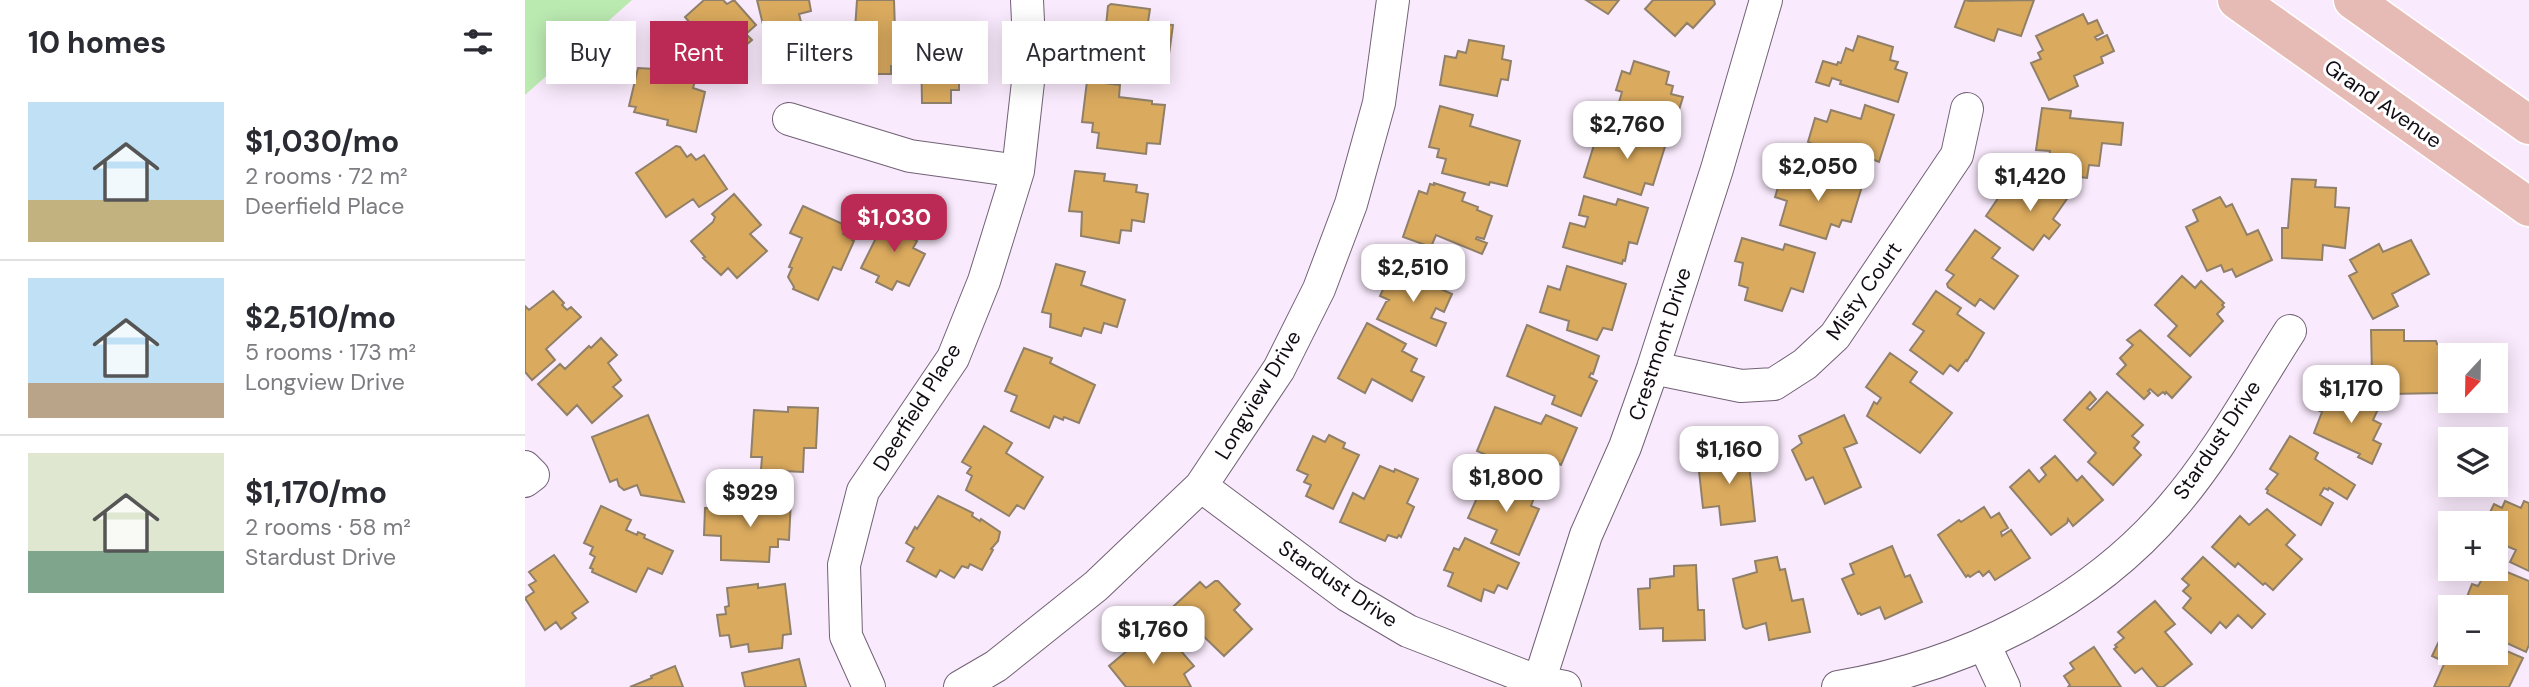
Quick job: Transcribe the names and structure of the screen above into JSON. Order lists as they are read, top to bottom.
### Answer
{
  "streets": {
    "main road": ["Grand Avenue"],
    "street": [
      "Misty Court",
      "Crestmont Drive",
      "Longview Drive",
      "Deerfield Place",
      "Stardust Drive"
    ]
  },
  "crossings": [
    ["Misty Court", "Crestmont Drive"],
    ["Crestmont Drive", "Stardust Drive"],
    ["Longview Drive", "Stardust Drive"]
  ],
  "north": "bottom",
  "page": {
    "heading": "10 homes",
    "chip": [
      "Buy",
      "Rent",
      "Filters",
      "New",
      "Apartment"
    ],
    "list": [
      {
        "name": "$1,030/mo",
        "note": "2 rooms · 72 m² · Deerfield Place"
      },
      {
        "name": "$2,510/mo",
        "note": "5 rooms · 173 m² · Longview Drive"
      },
      {
        "name": "$1,170/mo",
        "note": "2 rooms · 58 m² · Stardust Drive"
      }
    ],
    "price": [
      "$2,760",
      "$2,050",
      "$1,420",
      "$1,030",
      "$2,510",
      "$1,170",
      "$1,160",
      "$1,800",
      "$929",
      "$1,760"
    ],
    "map_buttons": ["+", "−"]
  }
}
